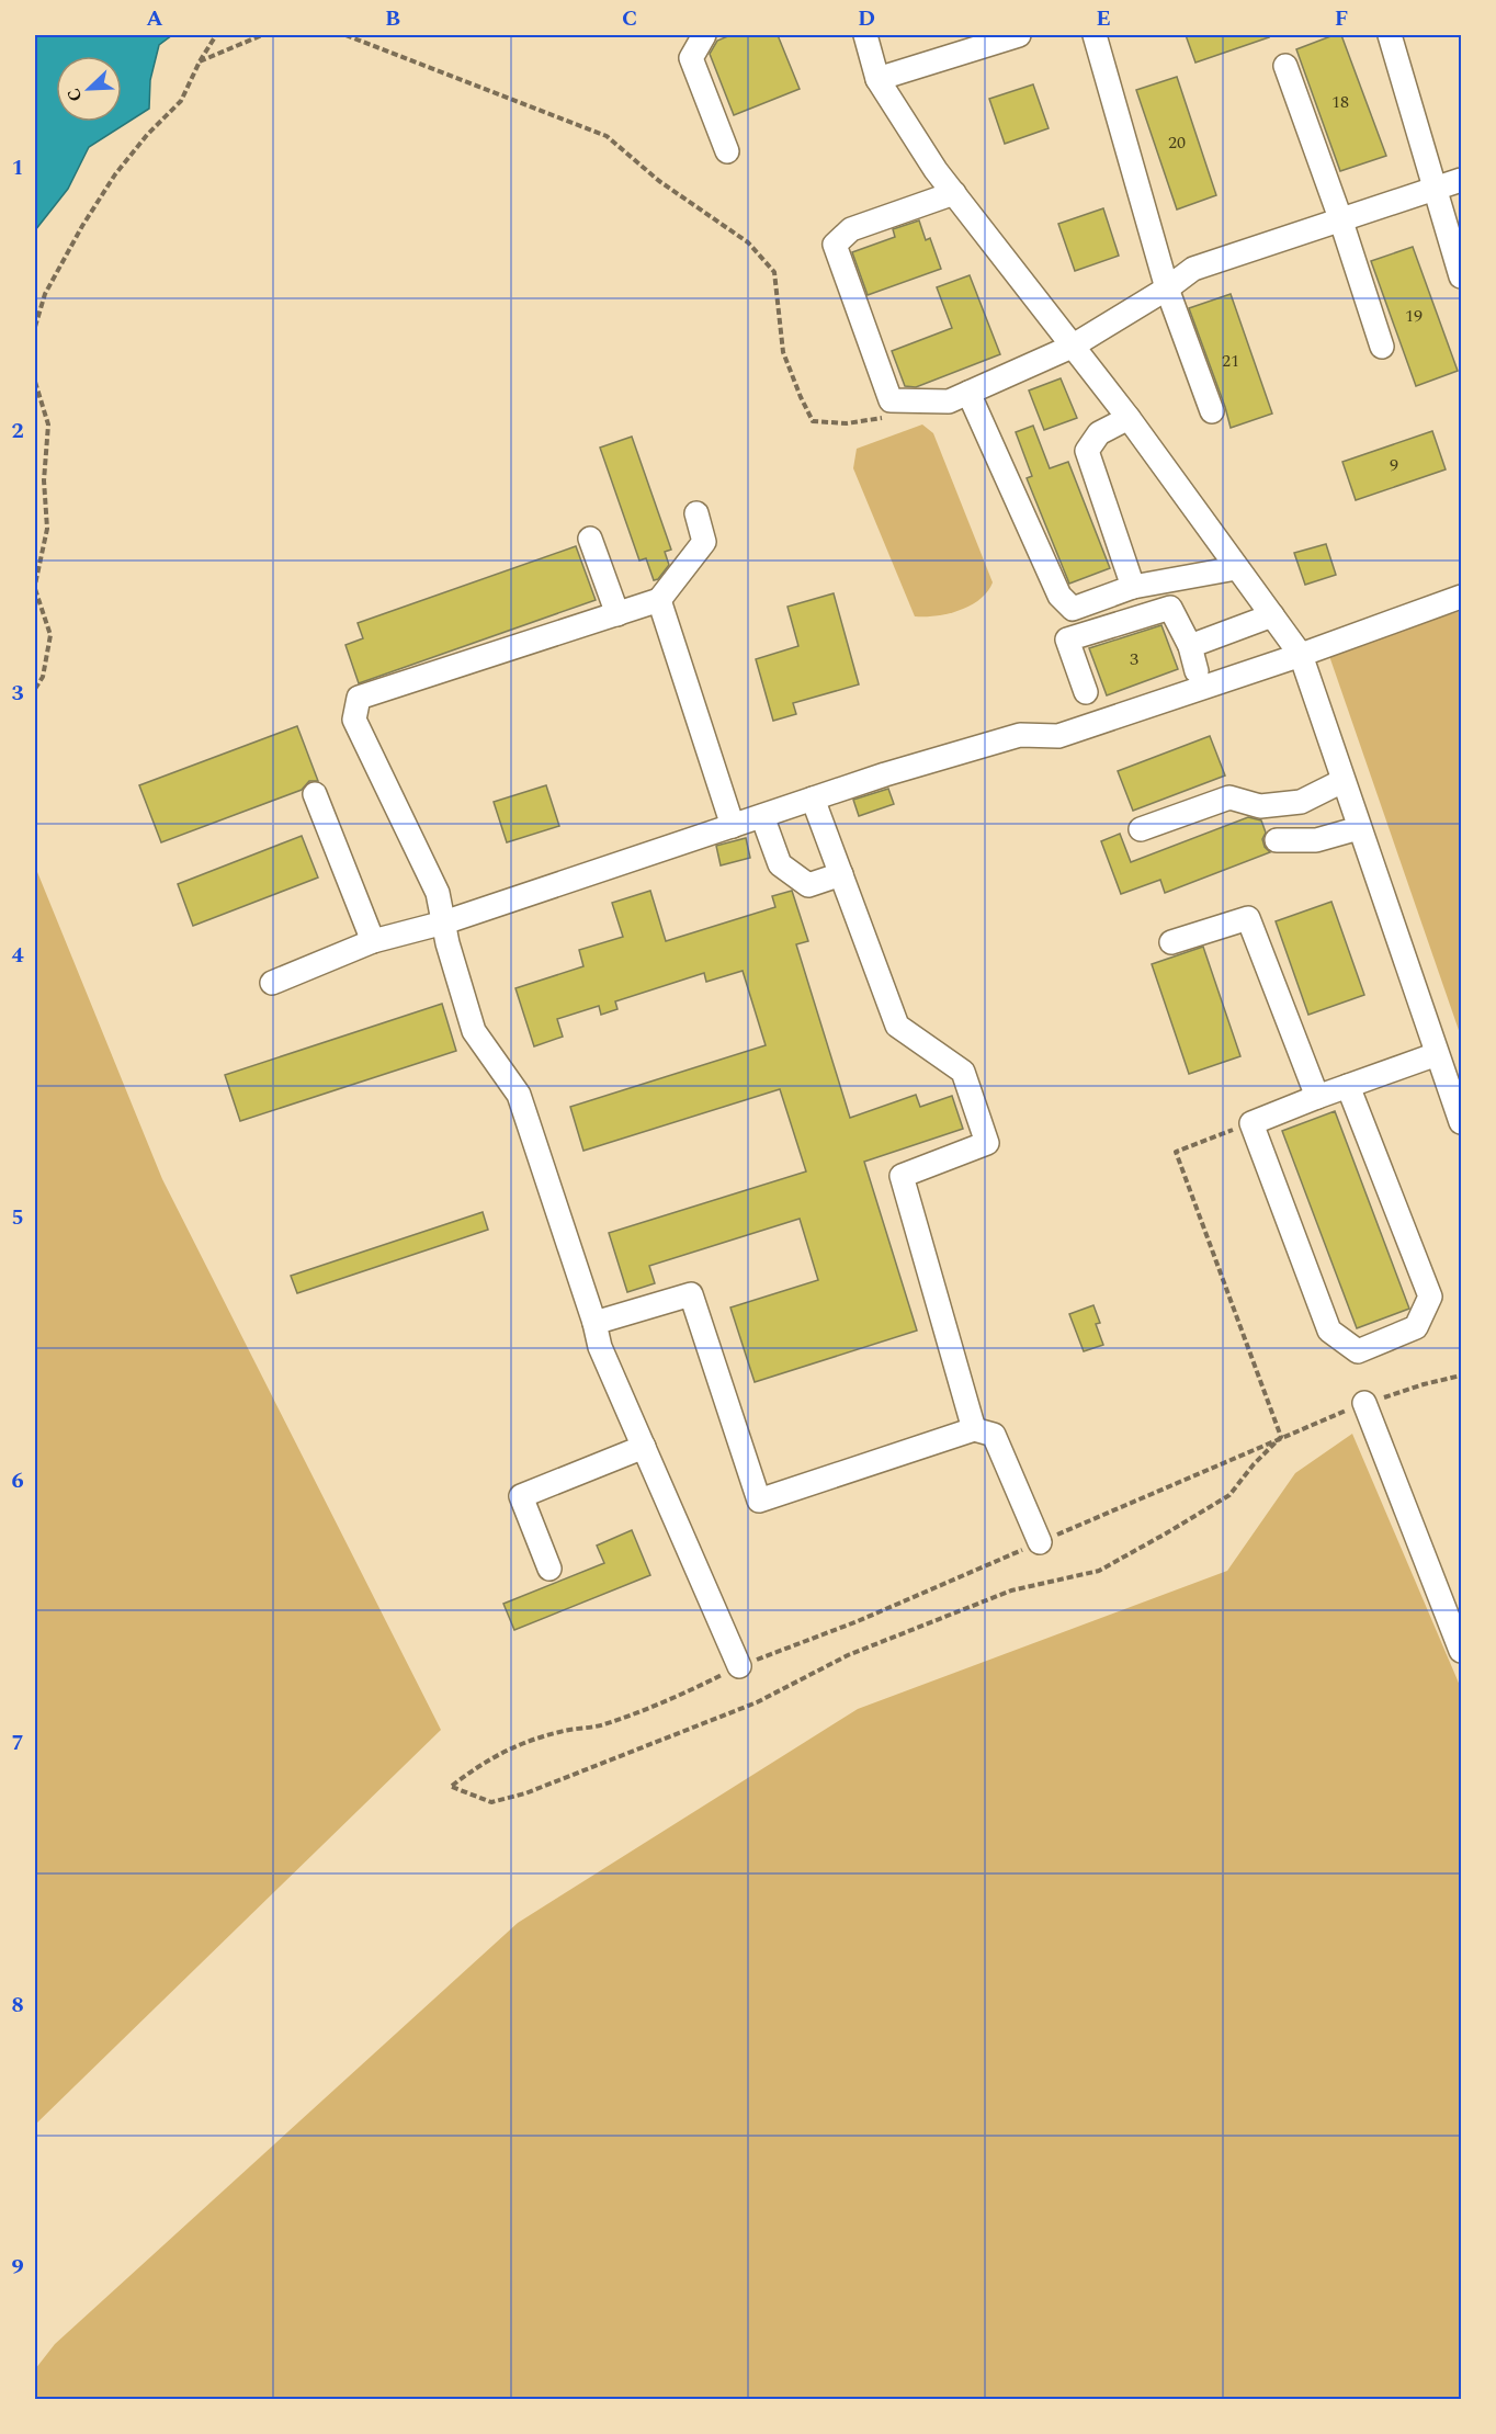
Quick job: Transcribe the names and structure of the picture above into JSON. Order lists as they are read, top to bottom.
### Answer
{
  "house_numbers": [
    "18",
    "20",
    "19",
    "21",
    "9",
    "3"
  ],
  "north": "bottom left",
  "grid": {
    "columns": [
      "A",
      "B",
      "C",
      "D",
      "E",
      "F"
    ],
    "rows": [
      "1",
      "2",
      "3",
      "4",
      "5",
      "6",
      "7",
      "8",
      "9"
    ]
  }
}
